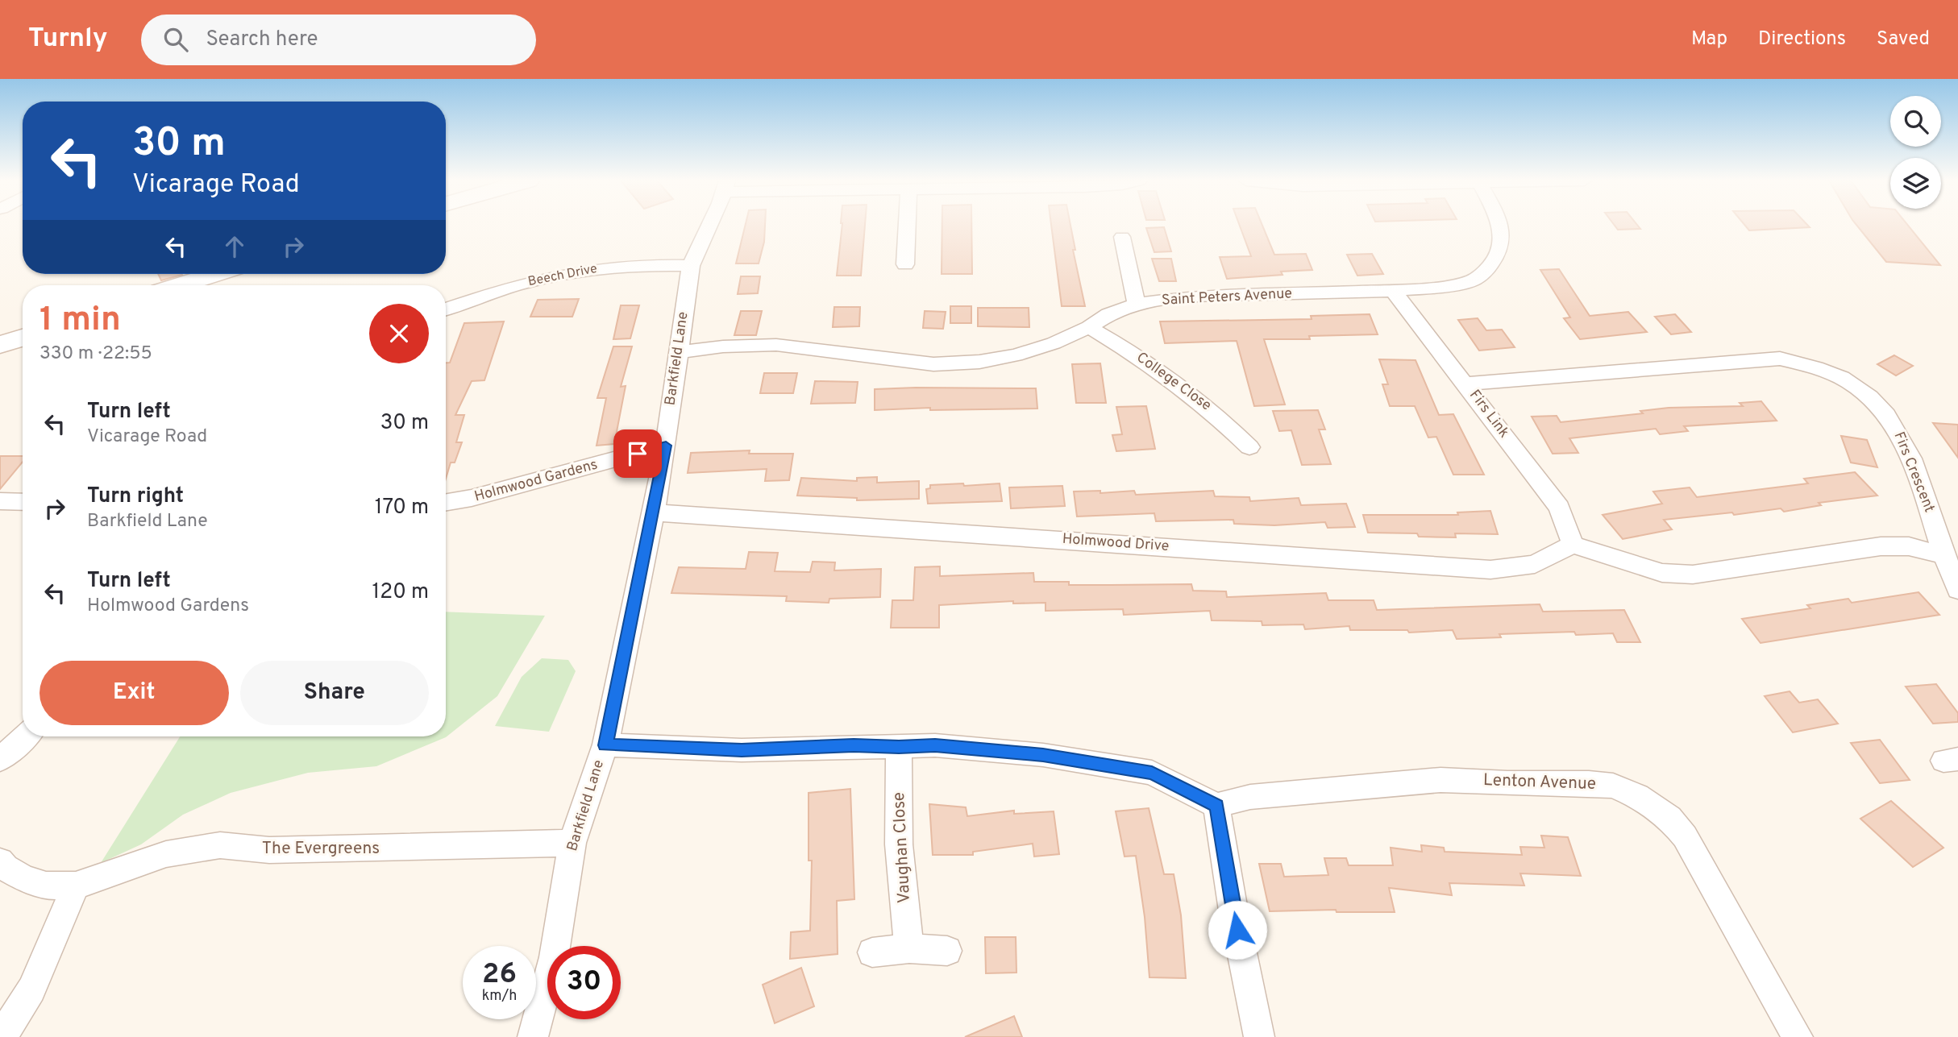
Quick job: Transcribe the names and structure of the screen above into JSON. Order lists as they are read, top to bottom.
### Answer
{
  "streets": {
    "street": [
      "Beech Drive",
      "Saint Peters Avenue",
      "Barkfield Lane",
      "College Close",
      "Firs Link",
      "Firs Crescent",
      "Holmwood Gardens",
      "Holmwood Drive",
      "Lenton Avenue",
      "Vaughan Close",
      "The Evergreens"
    ]
  },
  "crossings": [
    ["Beech Drive", "Barkfield Lane"],
    ["Saint Peters Avenue", "Barkfield Lane"],
    ["Saint Peters Avenue", "College Close"],
    ["Saint Peters Avenue", "Firs Link"],
    ["Barkfield Lane", "Holmwood Gardens"],
    ["Barkfield Lane", "Holmwood Drive"],
    ["Barkfield Lane", "The Evergreens"],
    ["Firs Link", "Firs Crescent"],
    ["Firs Link", "Holmwood Drive"]
  ],
  "page": {
    "header": "Turnly",
    "search": "Search here",
    "nav": ["Map", "Directions", "Saved"],
    "turn": ["30 m", "Vicarage Road"],
    "heading": ["1 min", "330 m · 22:55"],
    "list": [
      {
        "name": "Turn left",
        "note": "Vicarage Road",
        "value": "30 m"
      },
      {
        "name": "Turn right",
        "note": "Barkfield Lane",
        "value": "170 m"
      },
      {
        "name": "Turn left",
        "note": "Holmwood Gardens",
        "value": "120 m"
      }
    ],
    "buttons": ["Exit", "Share"],
    "speed": "26 km/h",
    "limit": "30"
  }
}
